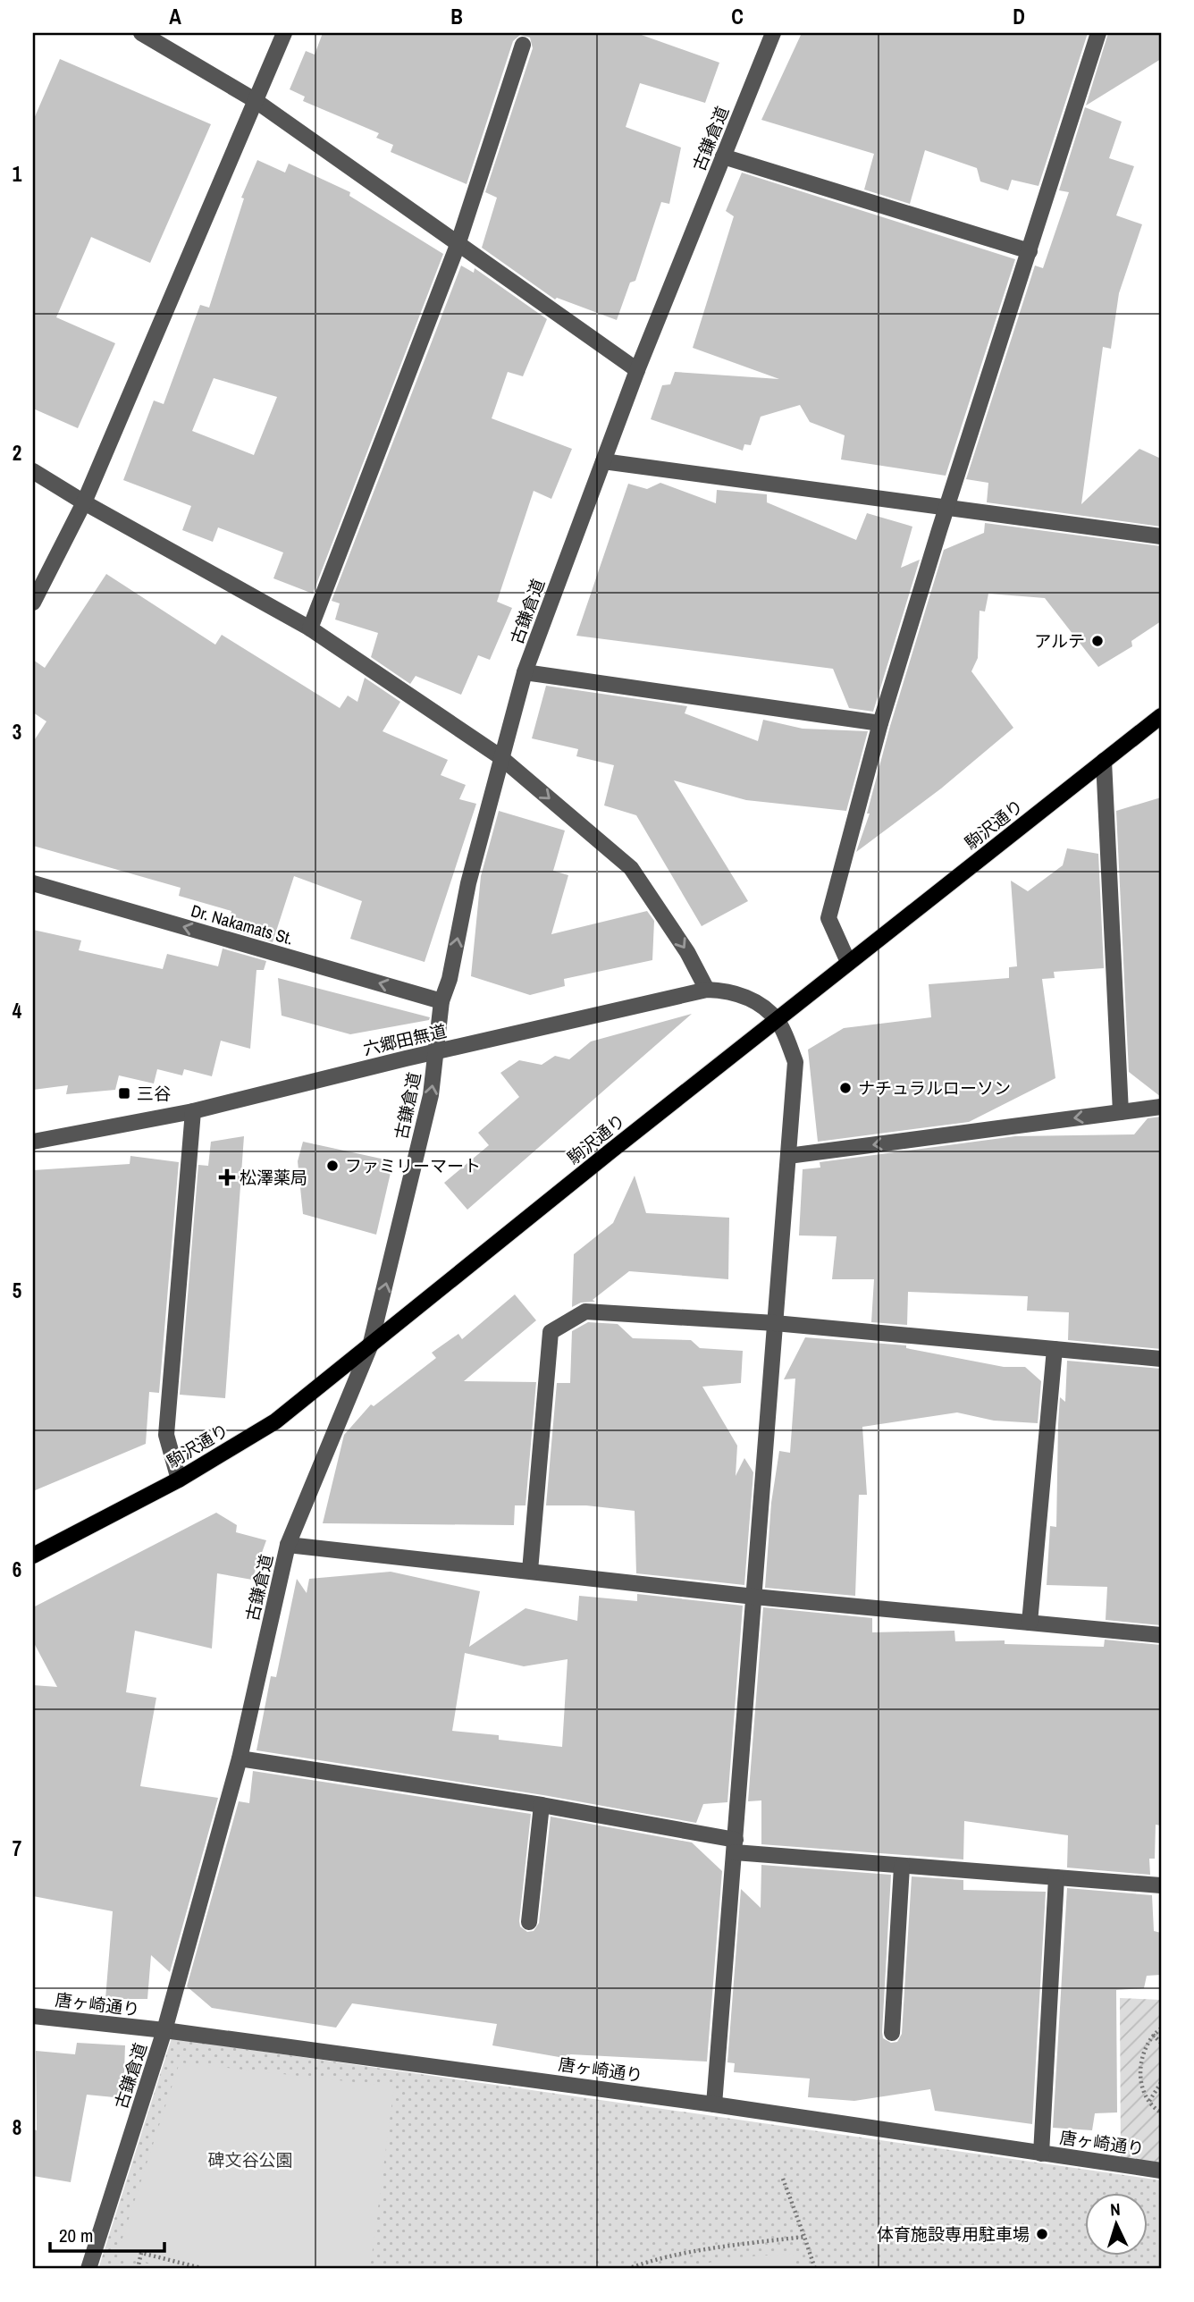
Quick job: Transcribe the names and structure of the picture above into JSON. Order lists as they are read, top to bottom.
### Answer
{
  "streets": {
    "main road": ["駒沢通り"],
    "street": [
      "古鎌倉道",
      "Dr. Nakamats St.",
      "六郷田無道",
      "唐ヶ崎通り"
    ]
  },
  "crossings": [
    ["古鎌倉道", "駒沢通り"],
    ["古鎌倉道", "Dr. Nakamats St."],
    ["古鎌倉道", "六郷田無道"],
    ["古鎌倉道", "唐ヶ崎通り"],
    ["駒沢通り", "六郷田無道"]
  ],
  "one_way": ["Dr. Nakamats St."],
  "parks": ["碑文谷公園"],
  "places": {
    "other": [
      "アルテ",
      "ナチュラルローソン",
      "ファミリーマート",
      "体育施設専用駐車場"
    ],
    "transit": ["三谷"],
    "health": ["松澤薬局"]
  },
  "scale_bar": "20 m",
  "north": "top",
  "grid": {
    "columns": [
      "A",
      "B",
      "C",
      "D"
    ],
    "rows": [
      "1",
      "2",
      "3",
      "4",
      "5",
      "6",
      "7",
      "8"
    ]
  }
}
